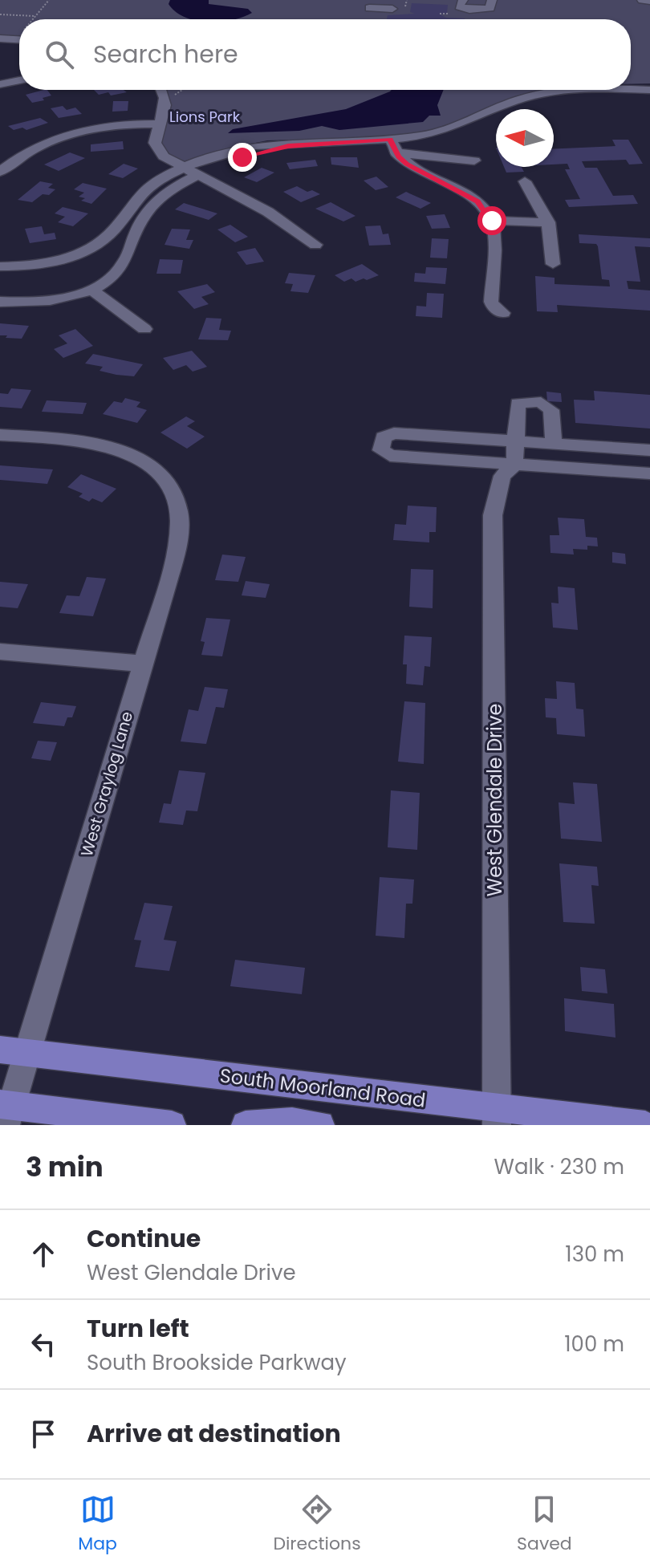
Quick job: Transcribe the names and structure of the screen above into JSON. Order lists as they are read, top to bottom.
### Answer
{
  "streets": {
    "main road": ["South Moorland Road"],
    "street": ["West Graylog Lane", "West Glendale Drive"]
  },
  "crossings": [
    ["West Graylog Lane", "South Moorland Road"],
    ["West Glendale Drive", "South Moorland Road"]
  ],
  "parks": ["Lions Park"],
  "north": "left",
  "page": {
    "search": "Search here",
    "heading": ["3 min", "Walk · 230 m"],
    "list": [
      ["Continue", "West Glendale Drive", "130 m"],
      ["Turn left", "South Brookside Parkway", "100 m"],
      "Arrive at destination"
    ],
    "nav": ["Map", "Directions", "Saved"]
  }
}
